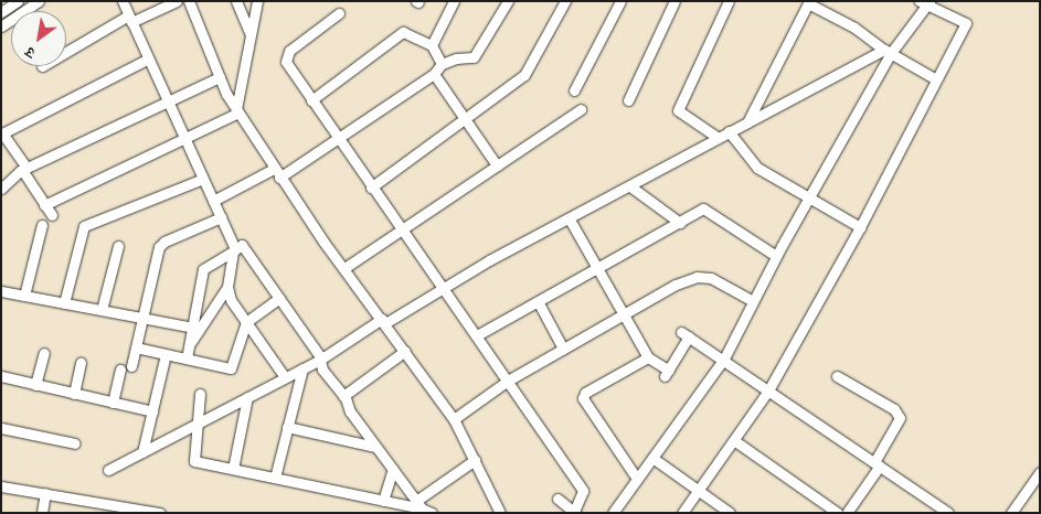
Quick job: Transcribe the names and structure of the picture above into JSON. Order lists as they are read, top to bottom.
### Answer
{
  "north": "bottom left"
}
